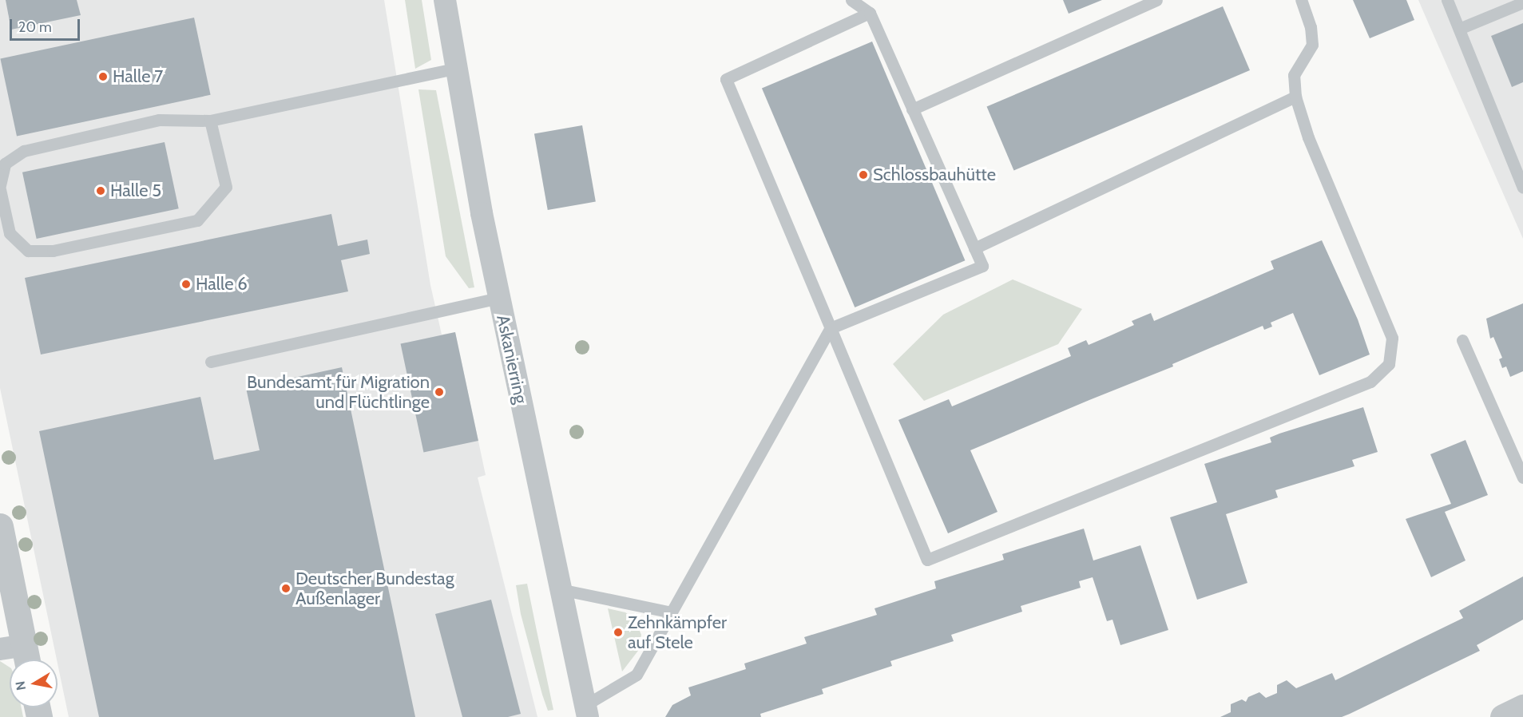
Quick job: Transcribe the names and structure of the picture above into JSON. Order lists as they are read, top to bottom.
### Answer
{
  "streets": {
    "street": ["Askanierring"]
  },
  "places": [
    "Halle 7",
    "Schlossbauhütte",
    "Halle 5",
    "Halle 6",
    "Bundesamt für Migration und Flüchtlinge",
    "Deutscher Bundestag Außenlager",
    "Zehnkämpfer auf Stele"
  ],
  "scale_bar": "20 m",
  "north": "left"
}
